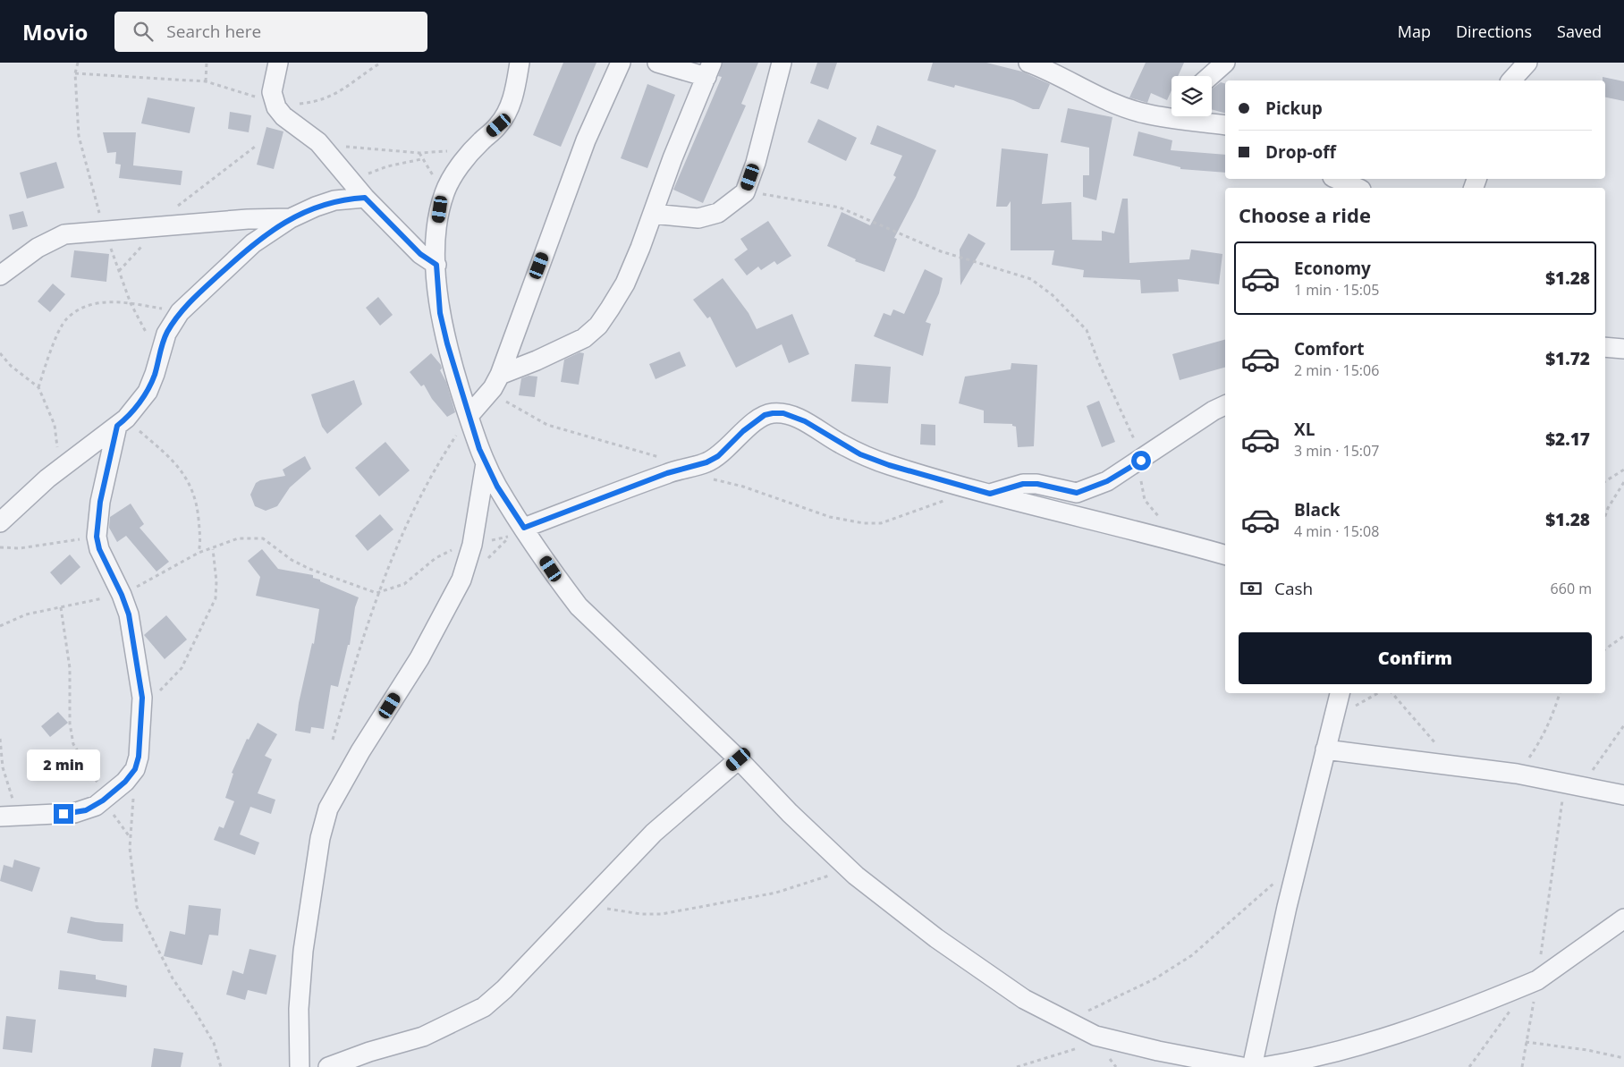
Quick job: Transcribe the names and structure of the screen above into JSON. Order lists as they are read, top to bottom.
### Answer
{
  "page": {
    "header": "Movio",
    "search": "Search here",
    "nav": ["Map", "Directions", "Saved"],
    "banner": ["Pickup", "Drop-off"],
    "heading": "Choose a ride",
    "list": [
      {
        "name": "Economy",
        "note": "1 min · 15:05",
        "value": "$1.28"
      },
      {
        "name": "Comfort",
        "note": "2 min · 15:06",
        "value": "$1.72"
      },
      {
        "name": "XL",
        "note": "3 min · 15:07",
        "value": "$2.17"
      },
      {
        "name": "Black",
        "note": "4 min · 15:08",
        "value": "$1.28"
      }
    ],
    "pay": ["Cash", "660 m"],
    "buttons": "Confirm",
    "bubble": "2 min"
  }
}
